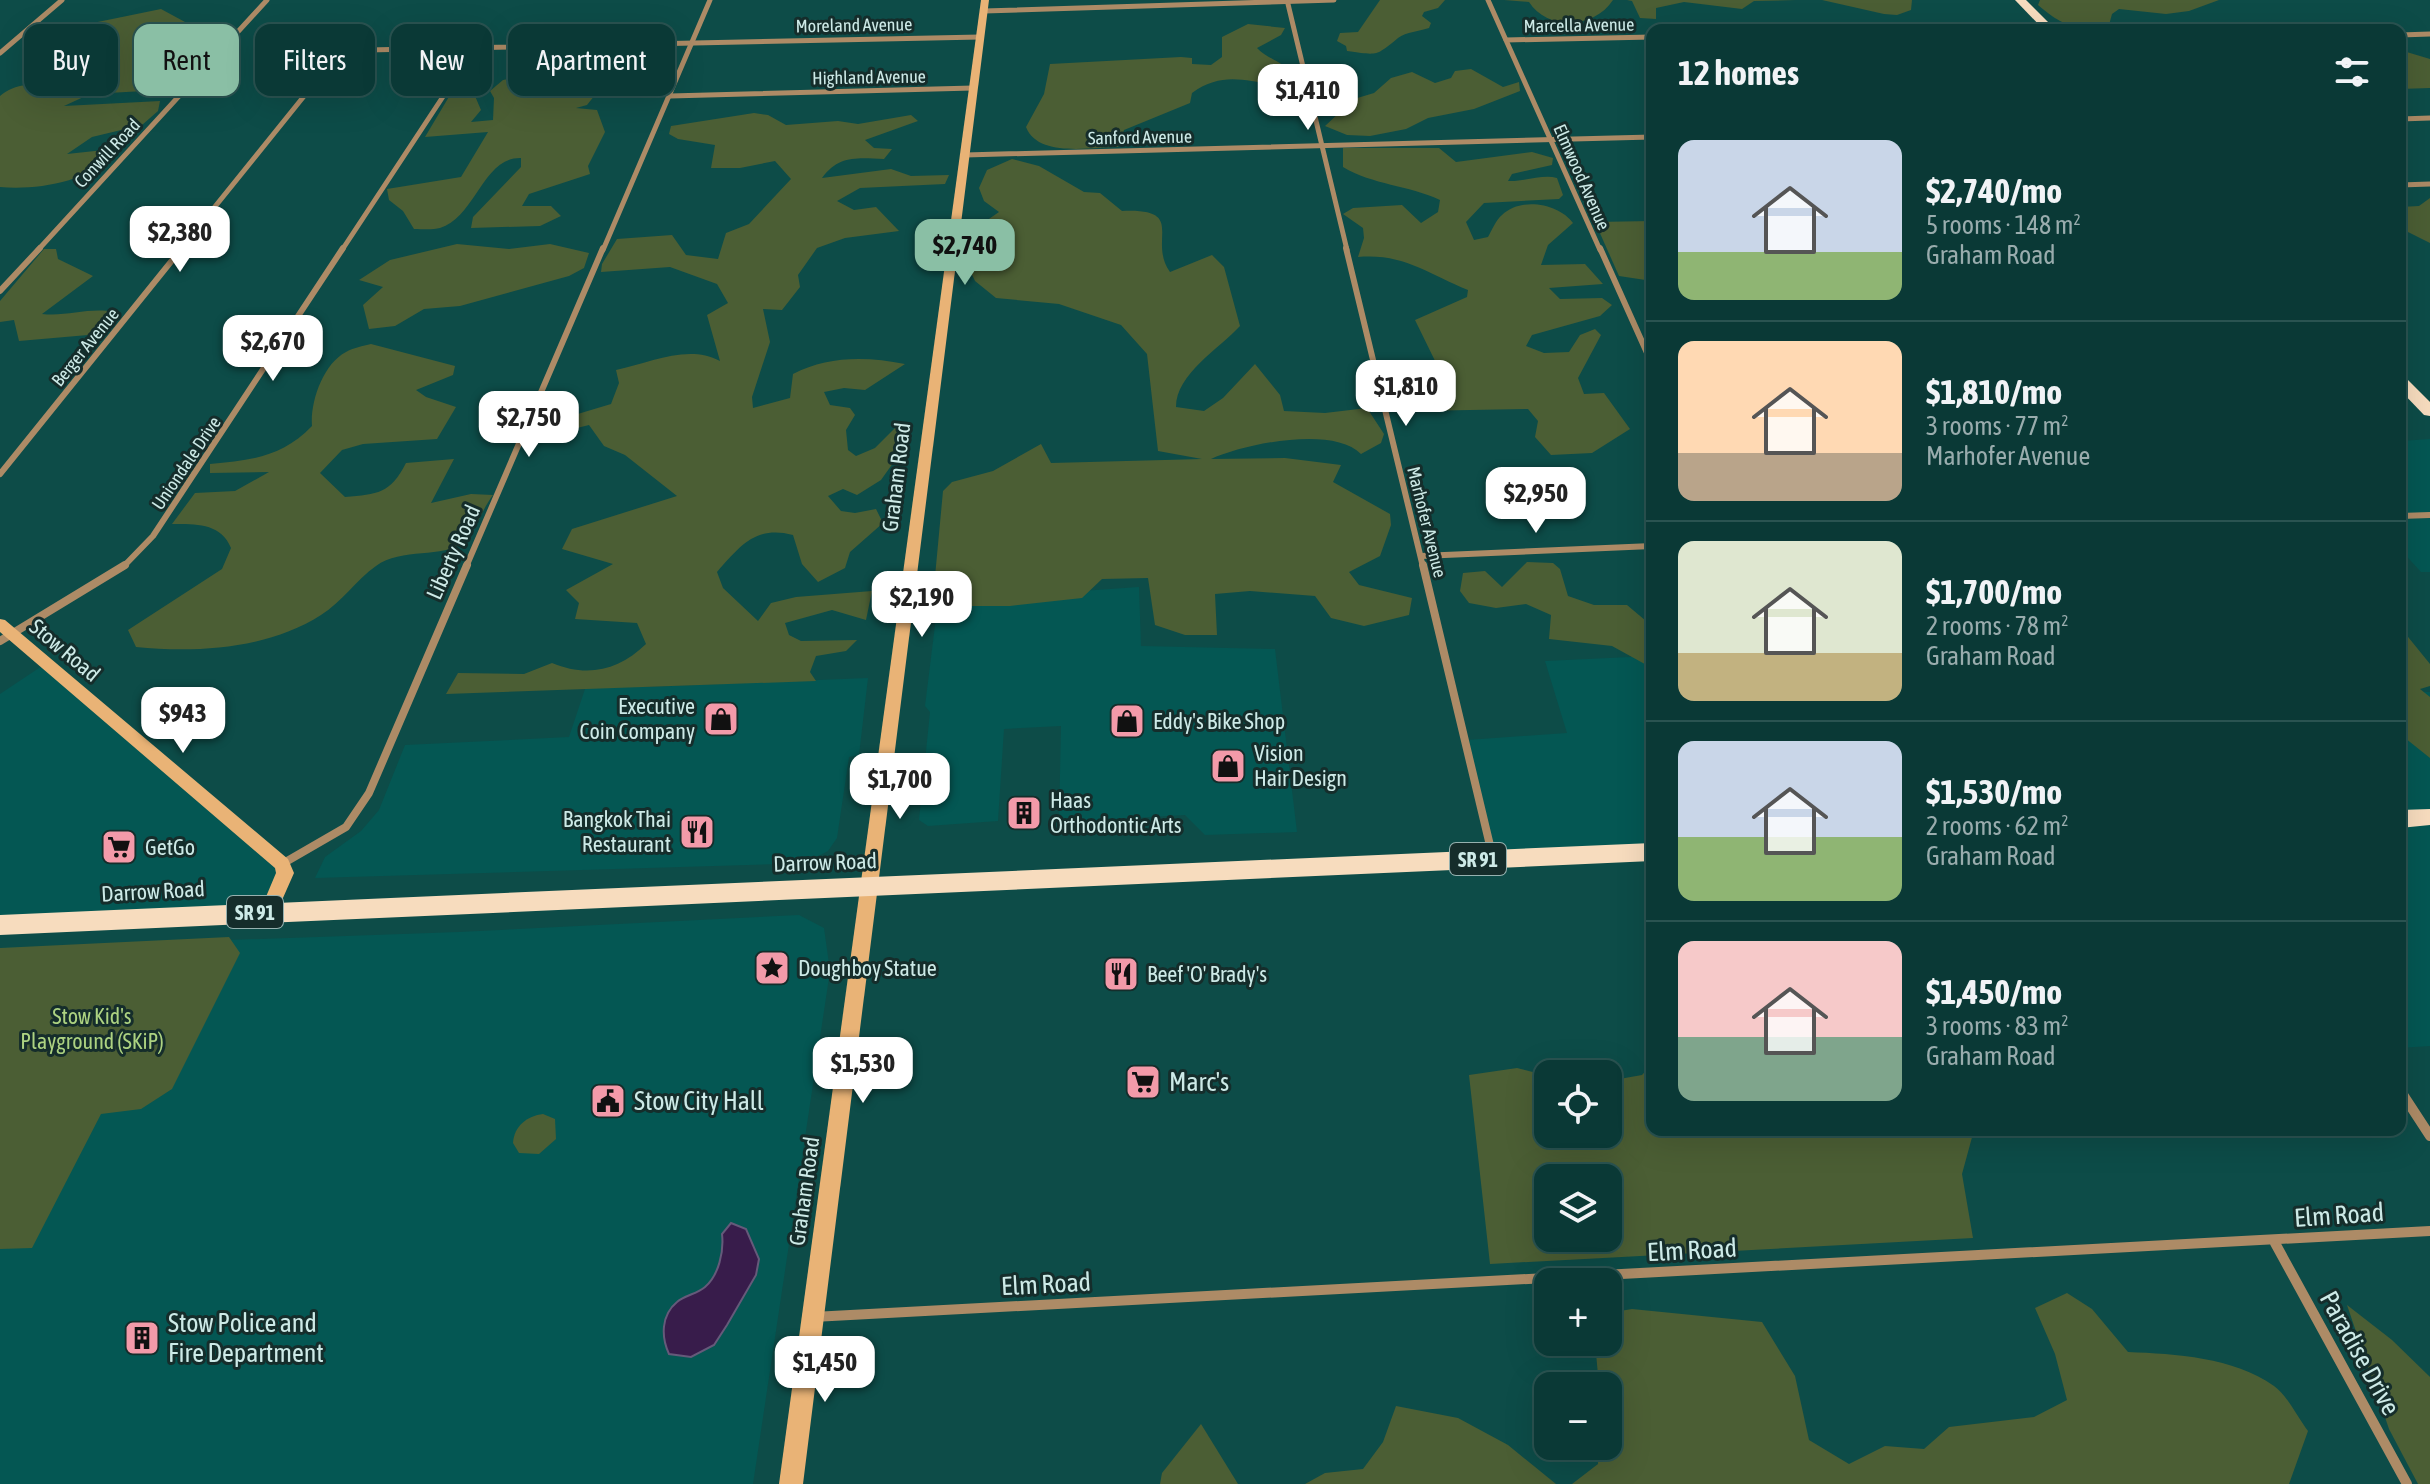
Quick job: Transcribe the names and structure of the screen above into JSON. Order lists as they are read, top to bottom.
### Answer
{
  "streets": {
    "main road": [
      "Graham Road",
      "Stow Road",
      "SR 91",
      "Darrow Road"
    ],
    "street": [
      "Moreland Avenue",
      "Marcella Avenue",
      "Highland Avenue",
      "Sanford Avenue",
      "Conwill Road",
      "Elmwood Avenue",
      "Berger Avenue",
      "Uniondale Drive",
      "Marhofer Avenue",
      "Liberty Road",
      "Elm Road",
      "Paradise Drive"
    ]
  },
  "crossings": [
    ["Moreland Avenue", "Graham Road"],
    ["Moreland Avenue", "Liberty Road"],
    ["Marcella Avenue", "Elmwood Avenue"],
    ["Highland Avenue", "Graham Road"],
    ["Sanford Avenue", "Elmwood Avenue"],
    ["Sanford Avenue", "Graham Road"],
    ["Sanford Avenue", "Marhofer Avenue"],
    ["Uniondale Drive", "Stow Road"],
    ["Graham Road", "Darrow Road"],
    ["Graham Road", "Elm Road"],
    ["Marhofer Avenue", "Darrow Road"],
    ["Liberty Road", "Stow Road"],
    ["Elm Road", "Paradise Drive"]
  ],
  "parks": ["Stow Kid's Playground (SKiP)"],
  "places": {
    "shop": ["Executive Coin Company", "Eddy's Bike Shop", "Vision Hair Design"],
    "building": ["Haas Orthodontic Arts", "Stow Police and Fire Department"],
    "restaurant": ["Bangkok Thai Restaurant", "Beef 'O' Brady's"],
    "supermarket": ["GetGo", "Marc's"],
    "place": ["Doughboy Statue"],
    "public building": ["Stow City Hall"]
  },
  "page": {
    "chip": [
      "Buy",
      "Rent",
      "Filters",
      "New",
      "Apartment"
    ],
    "heading": "12 homes",
    "price": [
      "$1,410",
      "$2,380",
      "$2,740",
      "$2,670",
      "$1,810",
      "$2,750",
      "$2,950",
      "$2,190",
      "$943",
      "$1,700",
      "$1,530",
      "$1,450"
    ],
    "list": [
      {
        "name": "$2,740/mo",
        "note": "5 rooms · 148 m² · Graham Road"
      },
      {
        "name": "$1,810/mo",
        "note": "3 rooms · 77 m² · Marhofer Avenue"
      },
      {
        "name": "$1,700/mo",
        "note": "2 rooms · 78 m² · Graham Road"
      },
      {
        "name": "$1,530/mo",
        "note": "2 rooms · 62 m² · Graham Road"
      },
      {
        "name": "$1,450/mo",
        "note": "3 rooms · 83 m² · Graham Road"
      }
    ],
    "map_buttons": ["+", "−"]
  }
}
